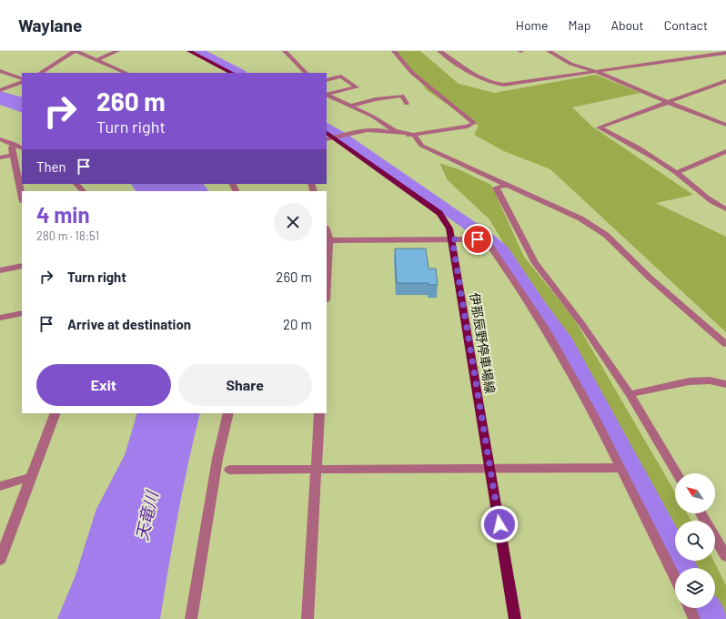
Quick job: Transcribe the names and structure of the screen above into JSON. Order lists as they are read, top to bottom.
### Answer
{
  "streets": {
    "main road": ["伊那辰野停車場線"]
  },
  "water": ["天竜川"],
  "north": "top left",
  "page": {
    "header": "Waylane",
    "nav": [
      "Home",
      "Map",
      "About",
      "Contact"
    ],
    "turn": ["260 m", "Turn right"],
    "then": "Then",
    "heading": ["4 min", "280 m · 18:51"],
    "list": [
      {
        "name": "Turn right",
        "value": "260 m"
      },
      {
        "name": "Arrive at destination",
        "value": "20 m"
      }
    ],
    "buttons": ["Exit", "Share"]
  }
}
